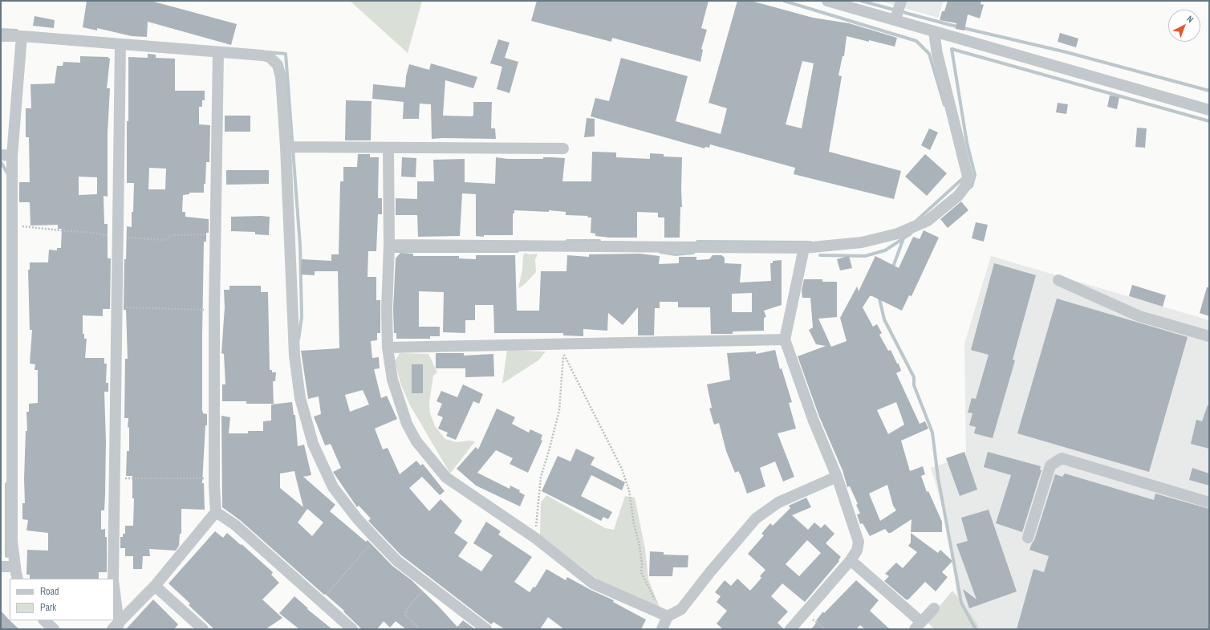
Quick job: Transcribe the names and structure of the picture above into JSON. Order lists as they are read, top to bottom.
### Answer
{
  "legend": ["Road", "Park"],
  "north": "top right"
}
